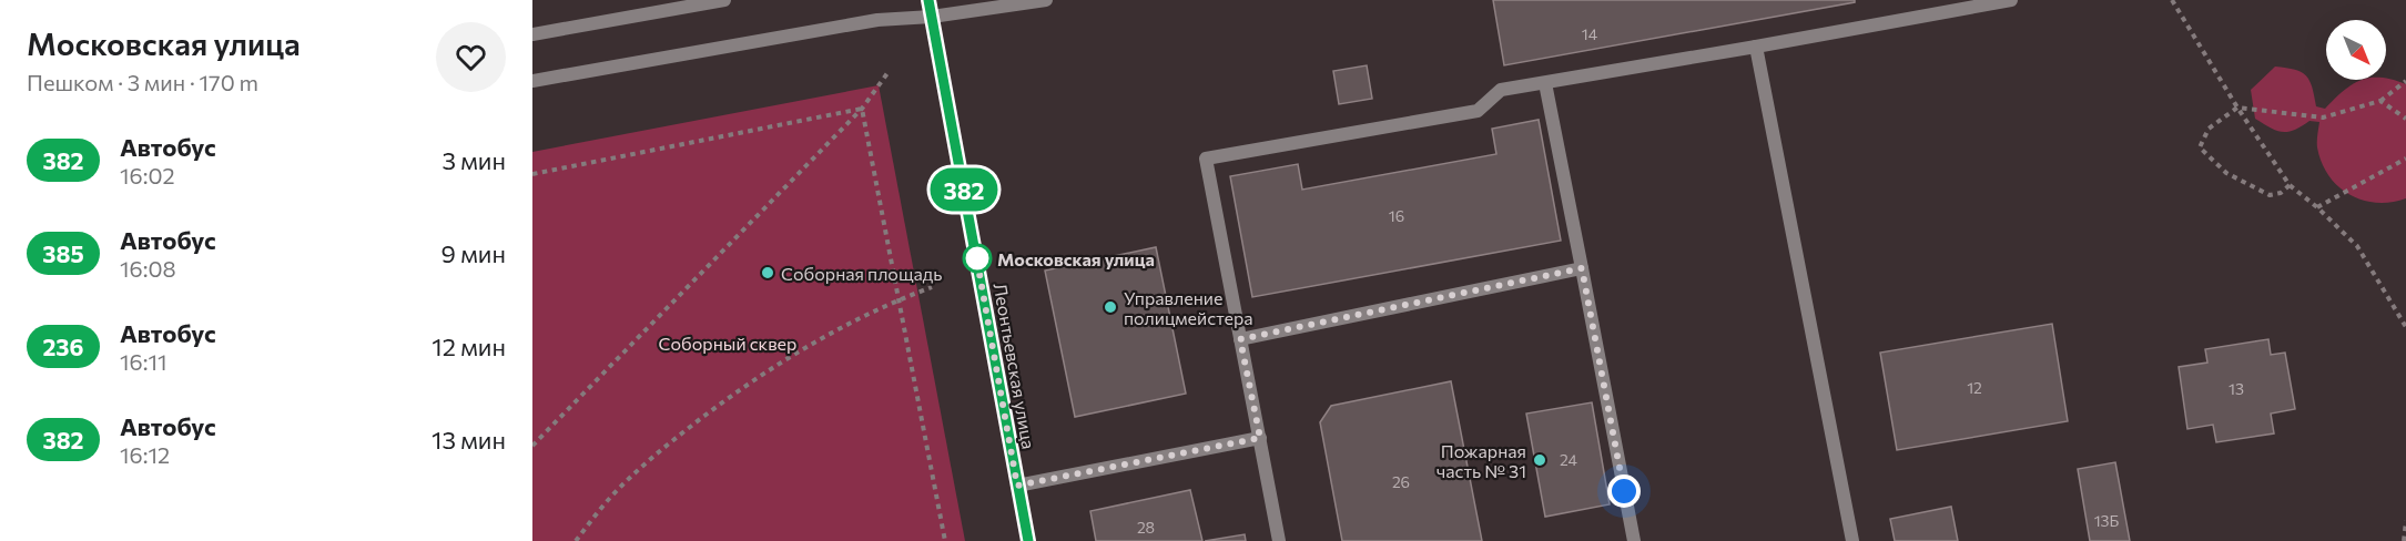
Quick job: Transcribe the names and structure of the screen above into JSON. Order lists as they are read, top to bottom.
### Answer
{
  "streets": {
    "street": ["Леонтьевская улица"]
  },
  "parks": ["Соборный сквер"],
  "places": [
    "Московская улица",
    "Соборная площадь",
    "Управление полицмейстера",
    "Пожарная часть № 31"
  ],
  "lines": ["bus line 382"],
  "house_numbers": [
    "14",
    "16",
    "12",
    "13",
    "24",
    "26",
    "13Б",
    "28"
  ],
  "north": "bottom right",
  "page": {
    "heading": ["Московская улица", "Пешком · 3 мин · 170 m"],
    "on_map": "382",
    "list": [
      {
        "mark": "382",
        "name": "Автобус",
        "note": "16:02",
        "value": "3 мин"
      },
      {
        "mark": "385",
        "name": "Автобус",
        "note": "16:08",
        "value": "9 мин"
      },
      {
        "mark": "236",
        "name": "Автобус",
        "note": "16:11",
        "value": "12 мин"
      },
      {
        "mark": "382",
        "name": "Автобус",
        "note": "16:12",
        "value": "13 мин"
      }
    ]
  }
}
